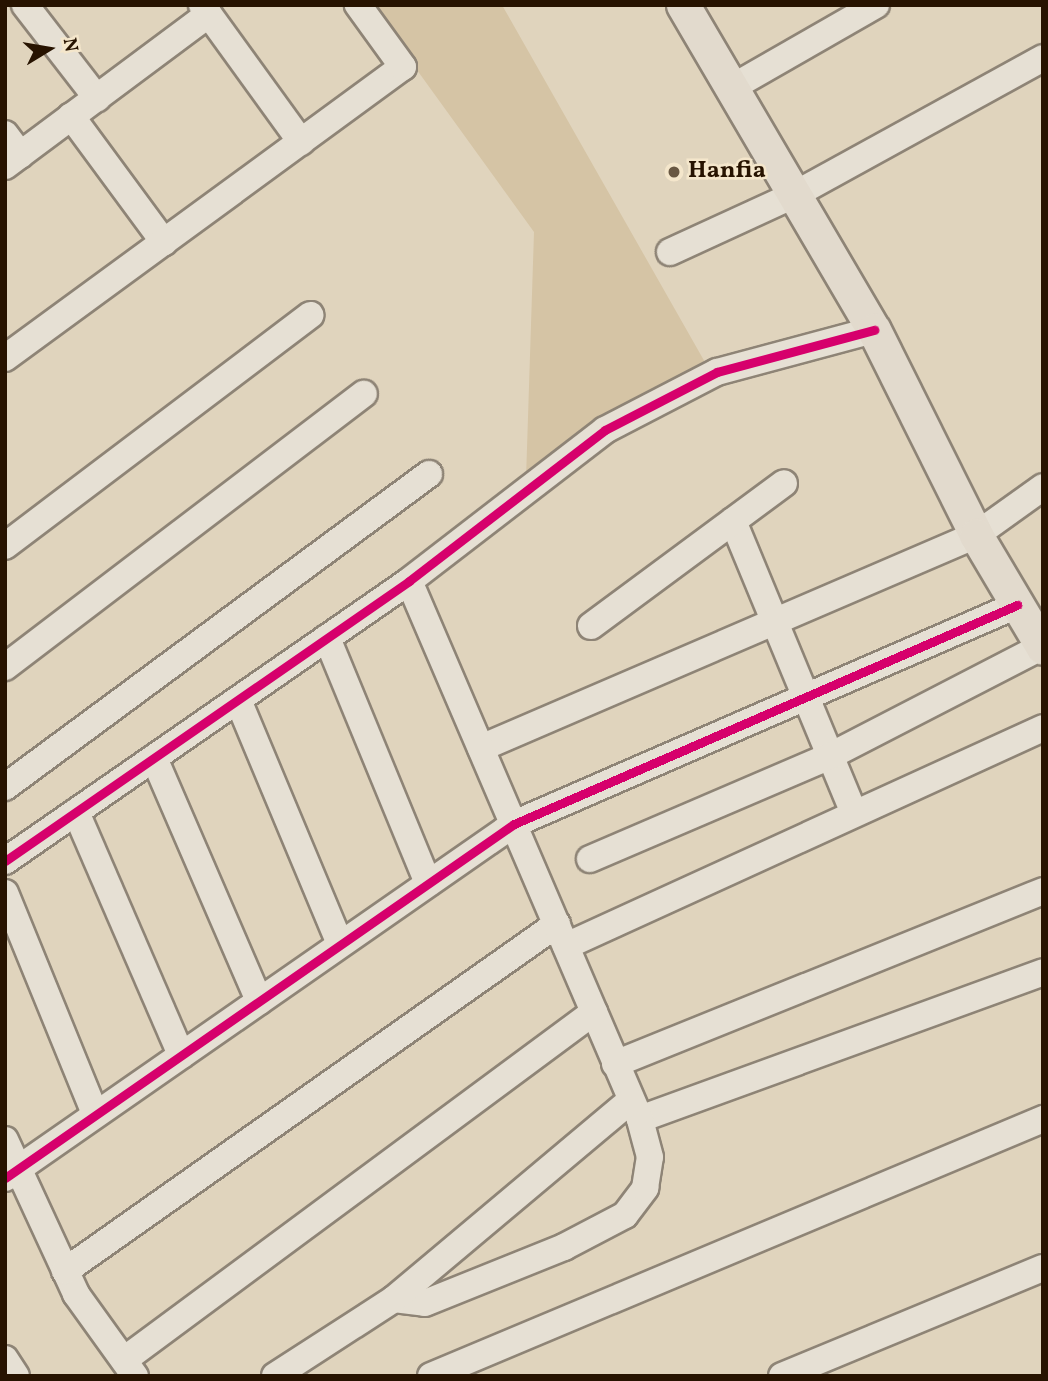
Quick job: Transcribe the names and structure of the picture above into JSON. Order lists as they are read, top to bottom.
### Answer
{
  "places": ["Hanfia"],
  "north": "right"
}
